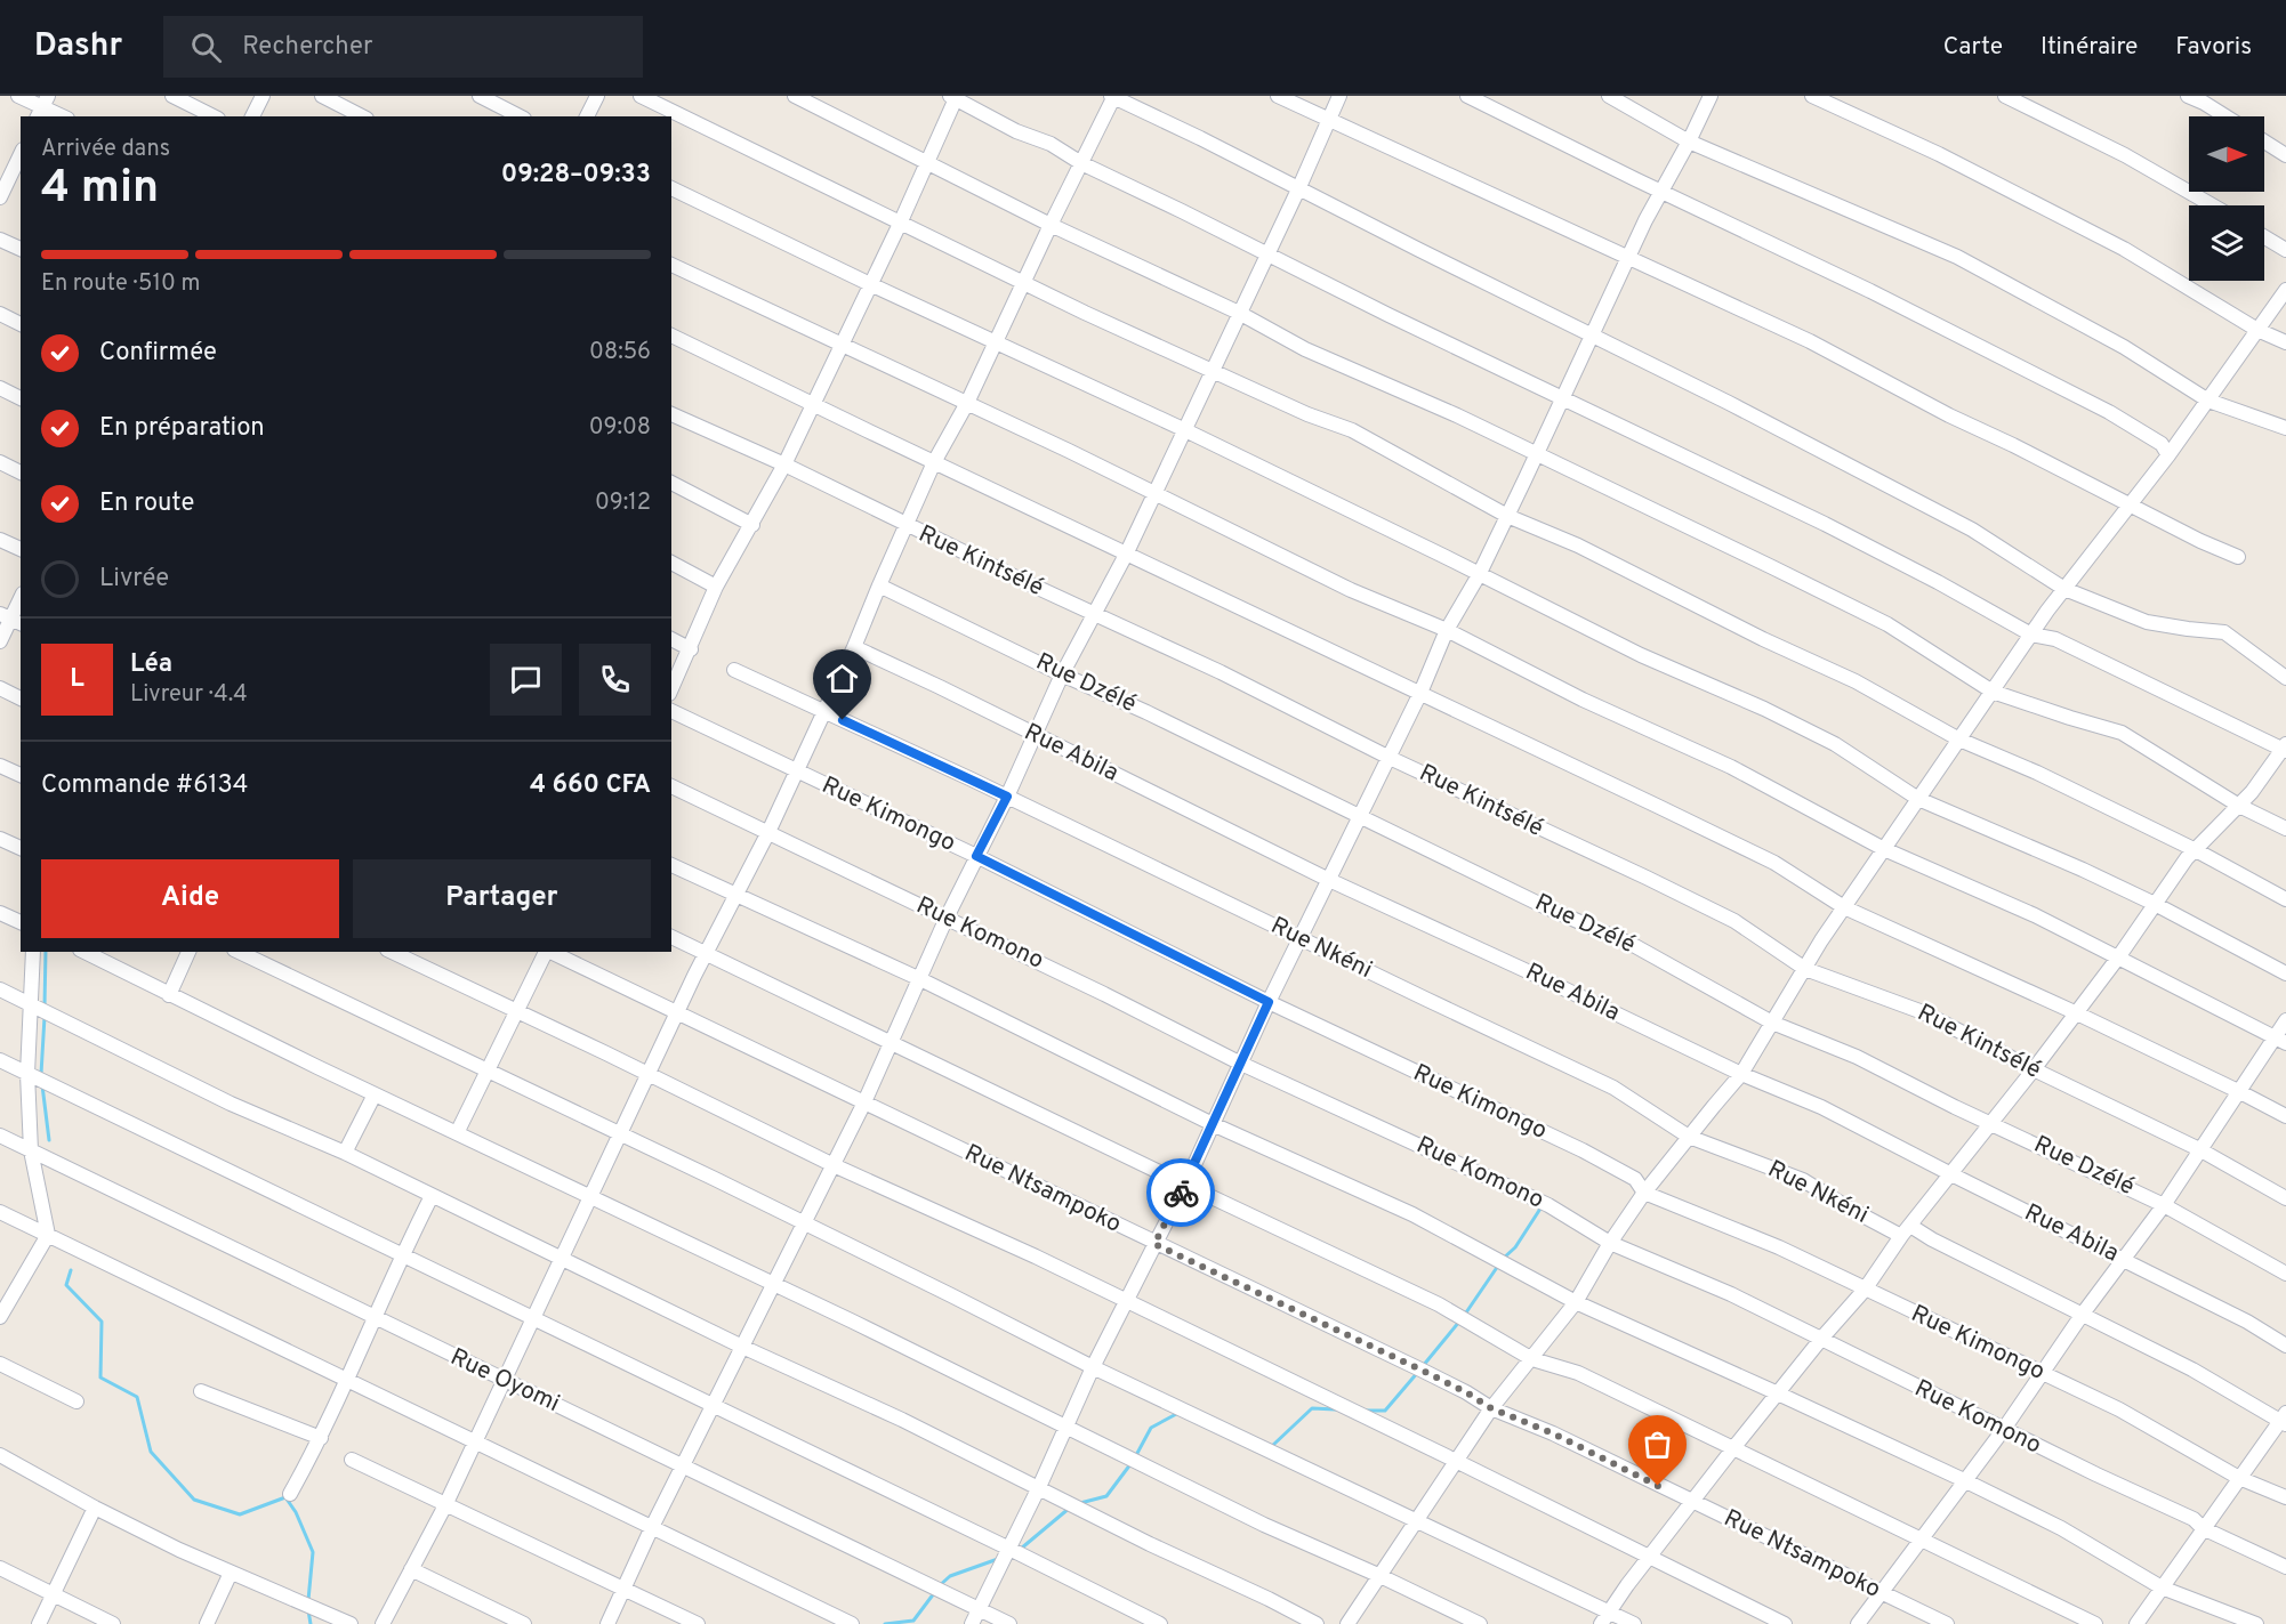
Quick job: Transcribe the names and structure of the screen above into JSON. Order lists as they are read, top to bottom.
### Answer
{
  "streets": {
    "street": [
      "Rue Kintsélé",
      "Rue Dzélé",
      "Rue Abila",
      "Rue Kimongo",
      "Rue Komono",
      "Rue Nkéni",
      "Rue Ntsampoko",
      "Rue Oyomi"
    ]
  },
  "north": "right",
  "page": {
    "header": "Dashr",
    "search": "Rechercher",
    "nav": ["Carte", "Itinéraire", "Favoris"],
    "heading": ["4 min", "Arrivée dans", "09:28–09:33"],
    "panel": [
      "Léa",
      "Livreur · 4.4",
      "Commande #6134",
      "4 660 CFA"
    ],
    "bar": "En route · 510 m",
    "list": [
      ["Confirmée", "08:56"],
      ["En préparation", "09:08"],
      ["En route", "09:12"],
      "Livrée"
    ],
    "round": "L",
    "buttons": ["Aide", "Partager"]
  }
}
